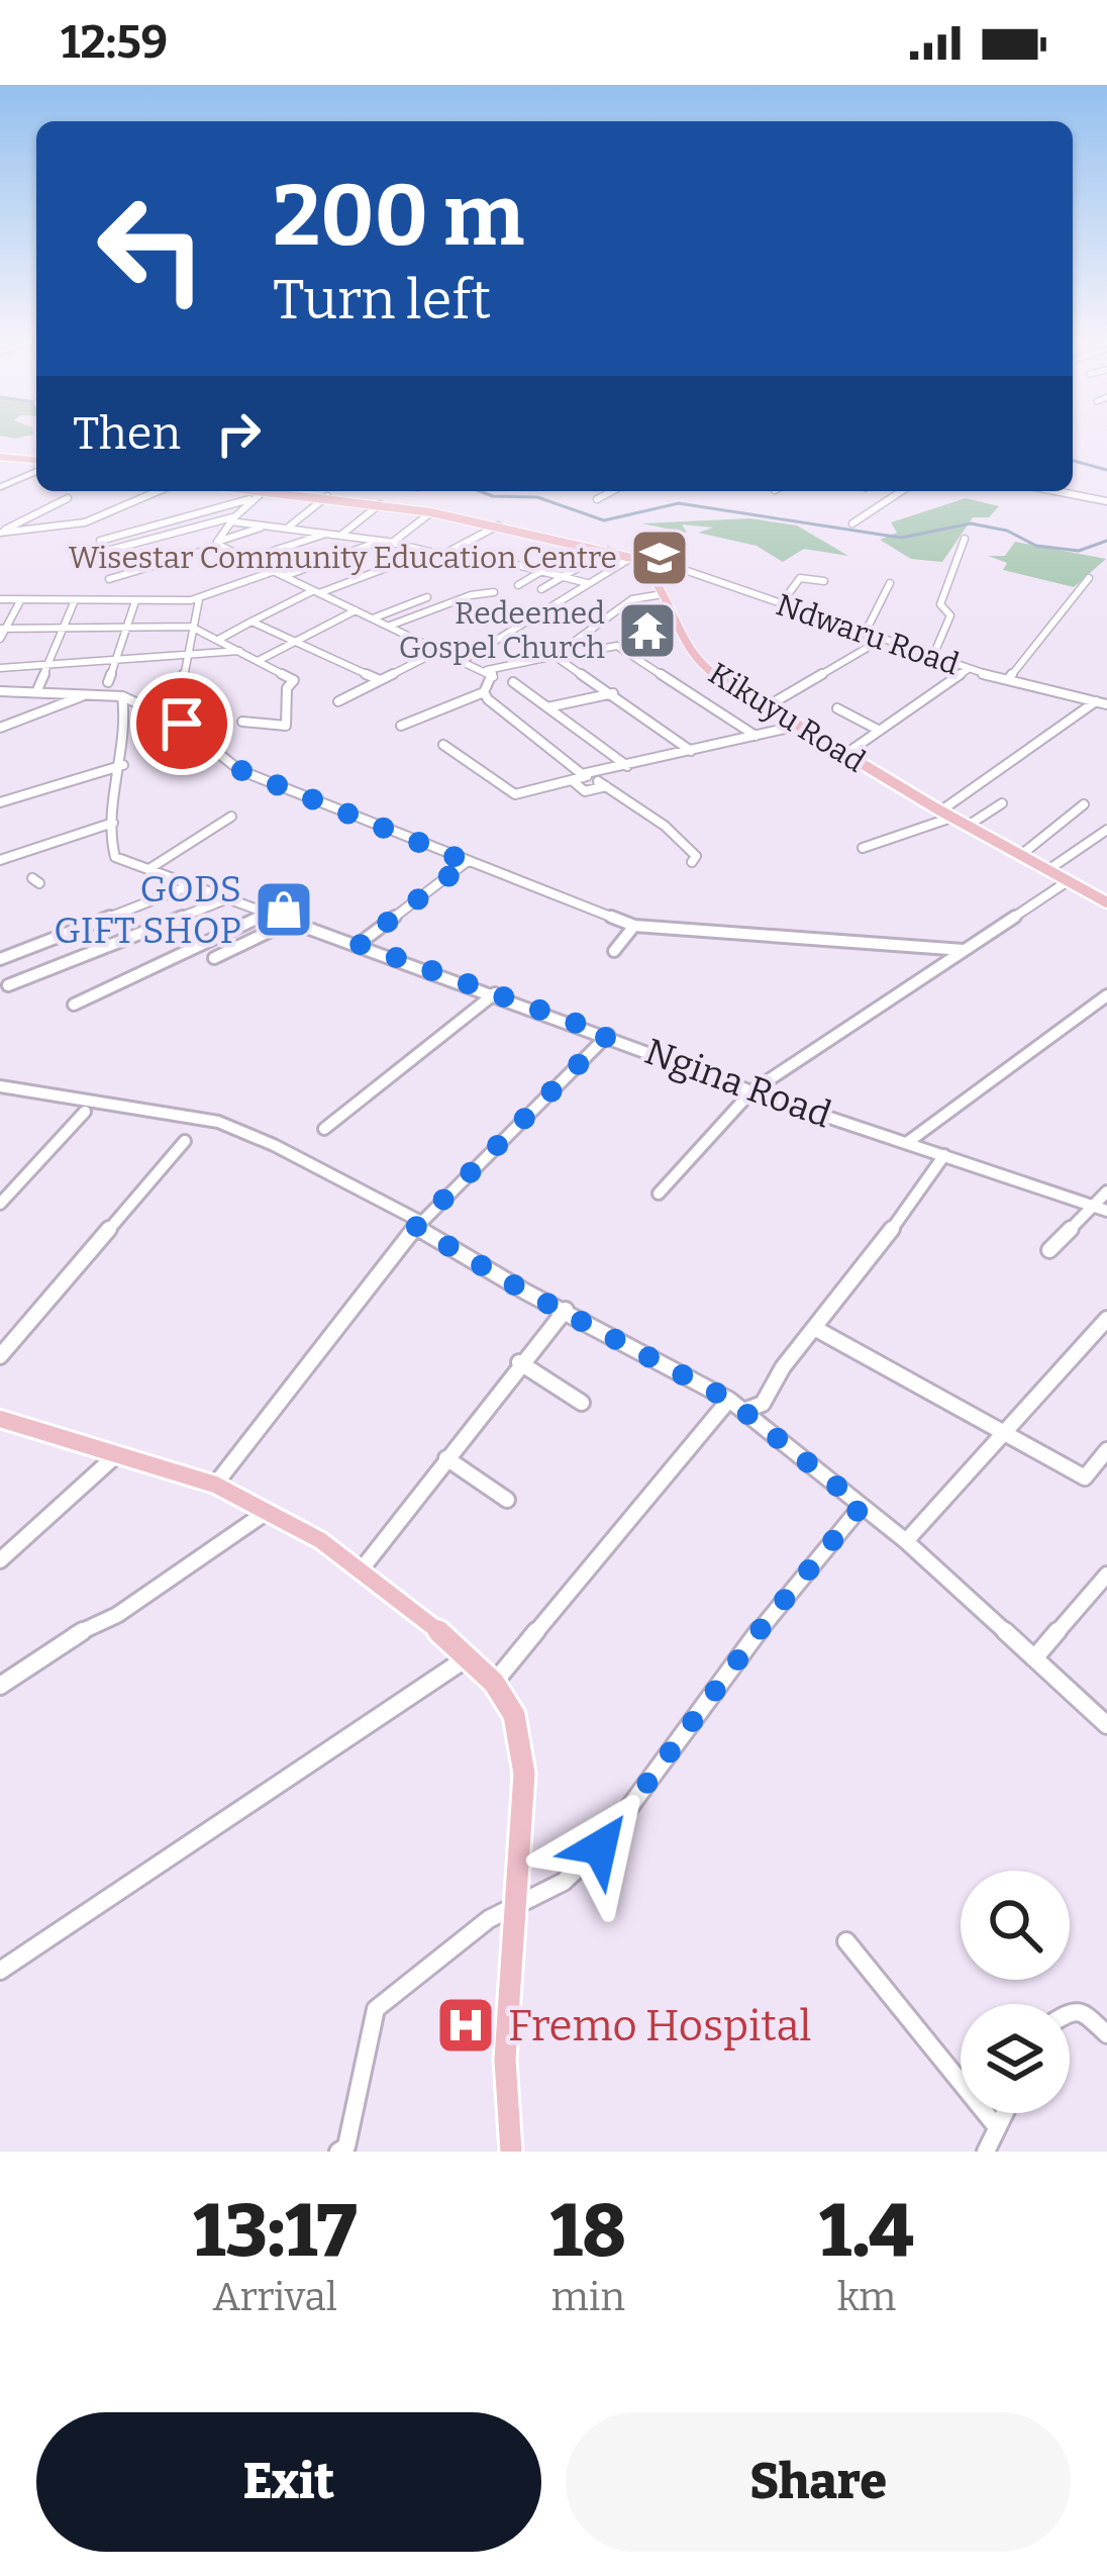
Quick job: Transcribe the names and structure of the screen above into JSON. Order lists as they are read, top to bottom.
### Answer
{
  "streets": {
    "main road": ["Kikuyu Road"],
    "street": ["Ndwaru Road", "Ngina Road"]
  },
  "crossings": [
    ["Ndwaru Road", "Kikuyu Road"]
  ],
  "places": {
    "school or university": ["Wisestar Community Education Centre"],
    "temple": ["Redeemed Gospel Church"],
    "shop": ["GODS GIFT SHOP"],
    "hospital": ["Fremo Hospital"]
  },
  "page": {
    "status": "12:59",
    "turn": ["200 m", "Turn left"],
    "then": "Then",
    "eta": [
      "13:17",
      "Arrival",
      "18",
      "min",
      "1.4",
      "km"
    ],
    "buttons": ["Exit", "Share"]
  }
}
